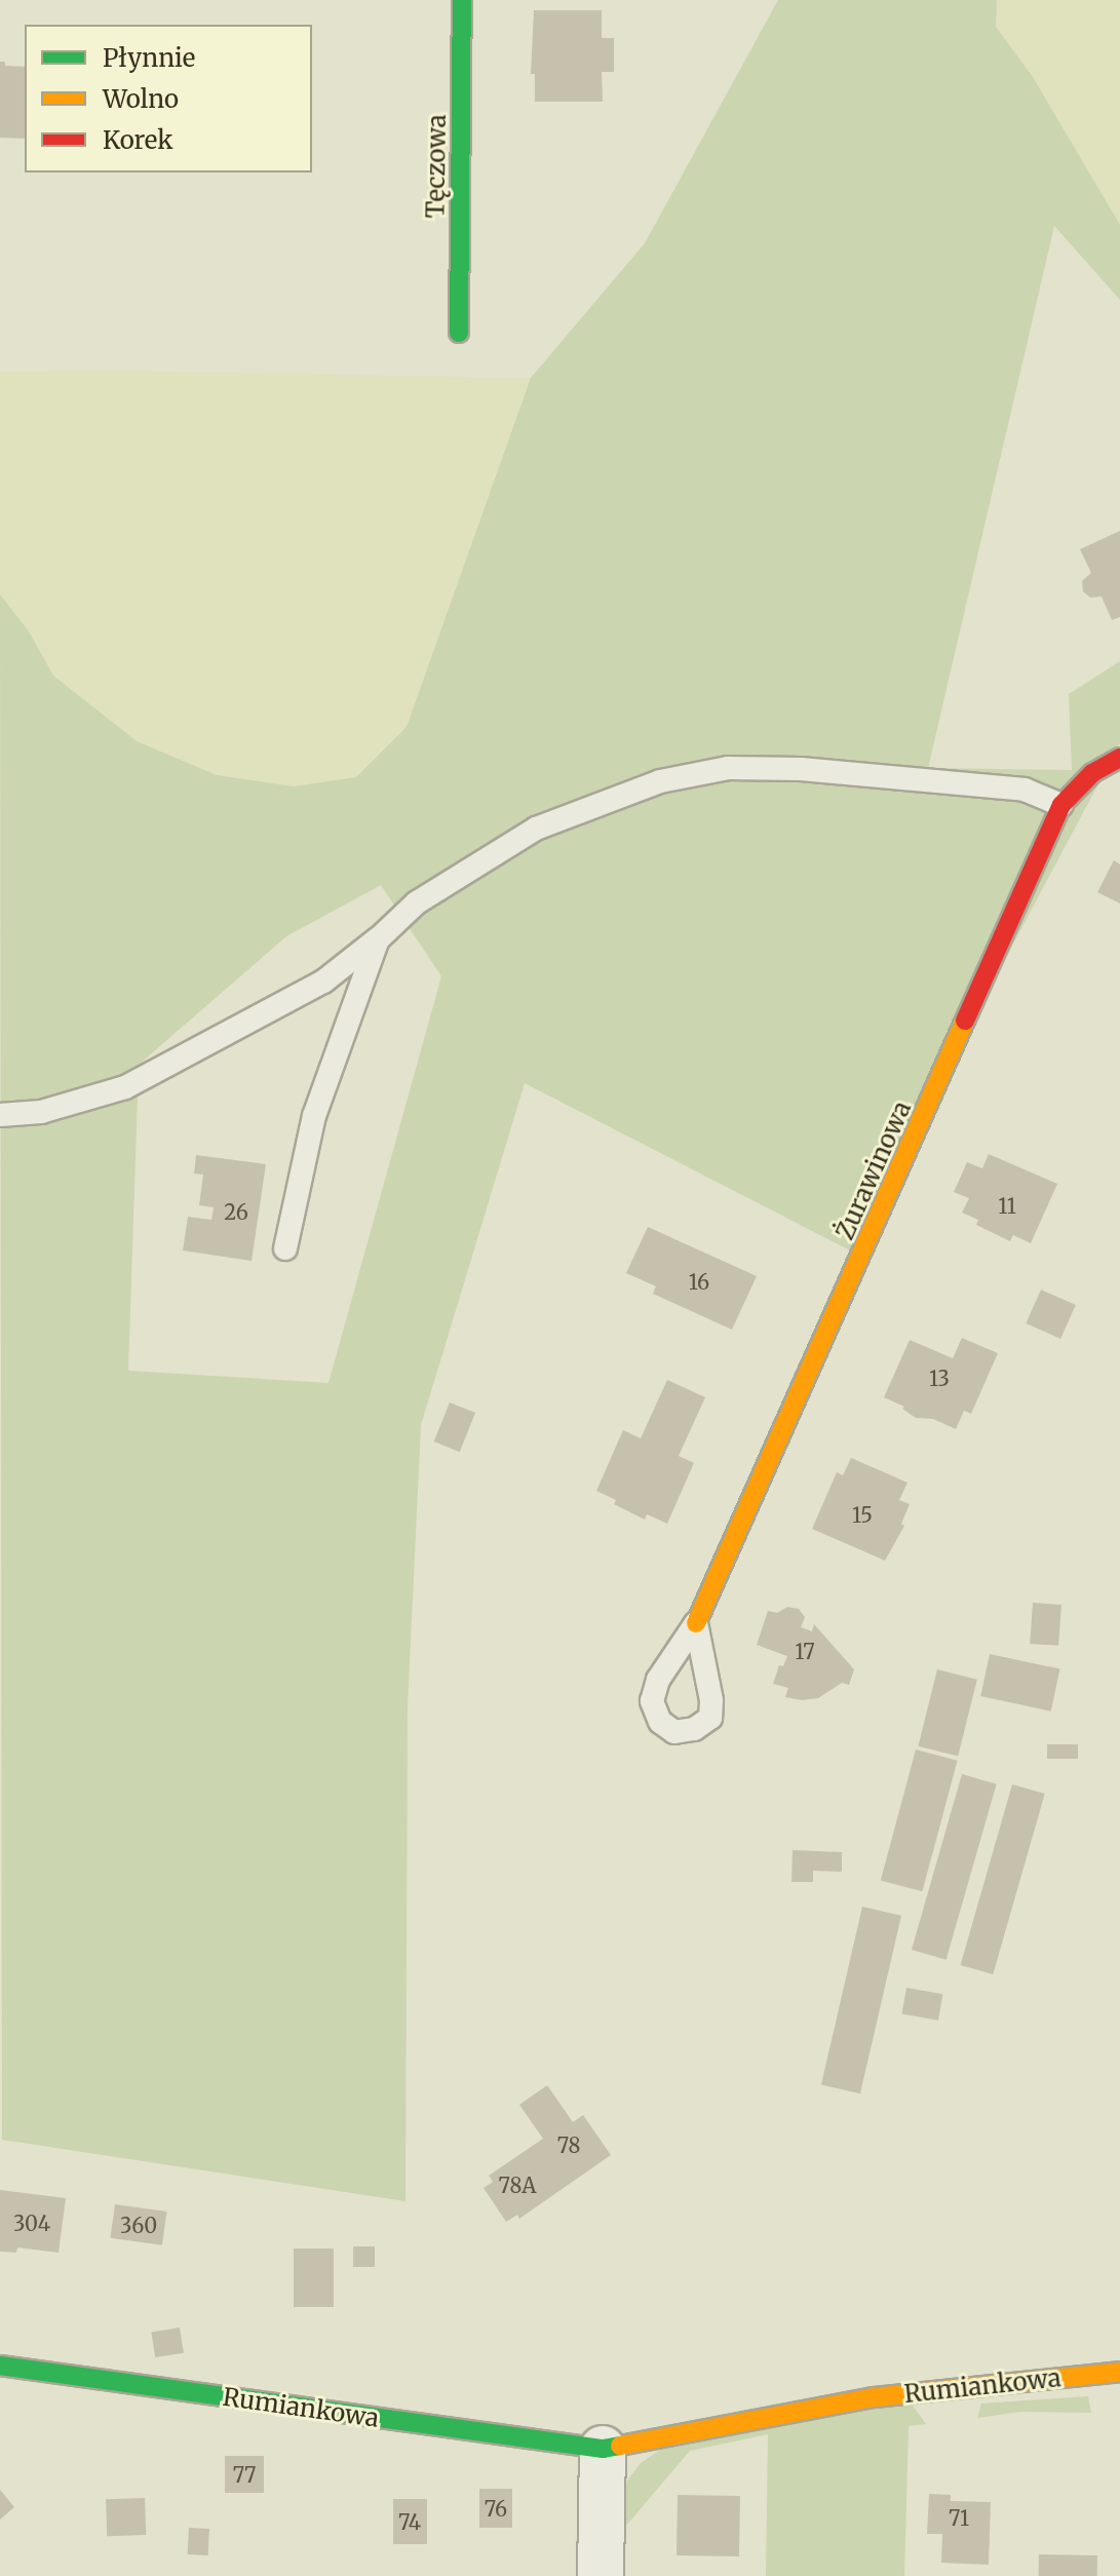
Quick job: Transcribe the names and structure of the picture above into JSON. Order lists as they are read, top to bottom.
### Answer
{
  "streets": {
    "street": ["Tęczowa", "Żurawinowa", "Rumiankowa"]
  },
  "house_numbers": [
    "11",
    "26",
    "16",
    "13",
    "15",
    "17",
    "78",
    "78A",
    "304",
    "360",
    "77",
    "76",
    "71",
    "74"
  ],
  "legend": ["Płynnie", "Wolno", "Korek"]
}
